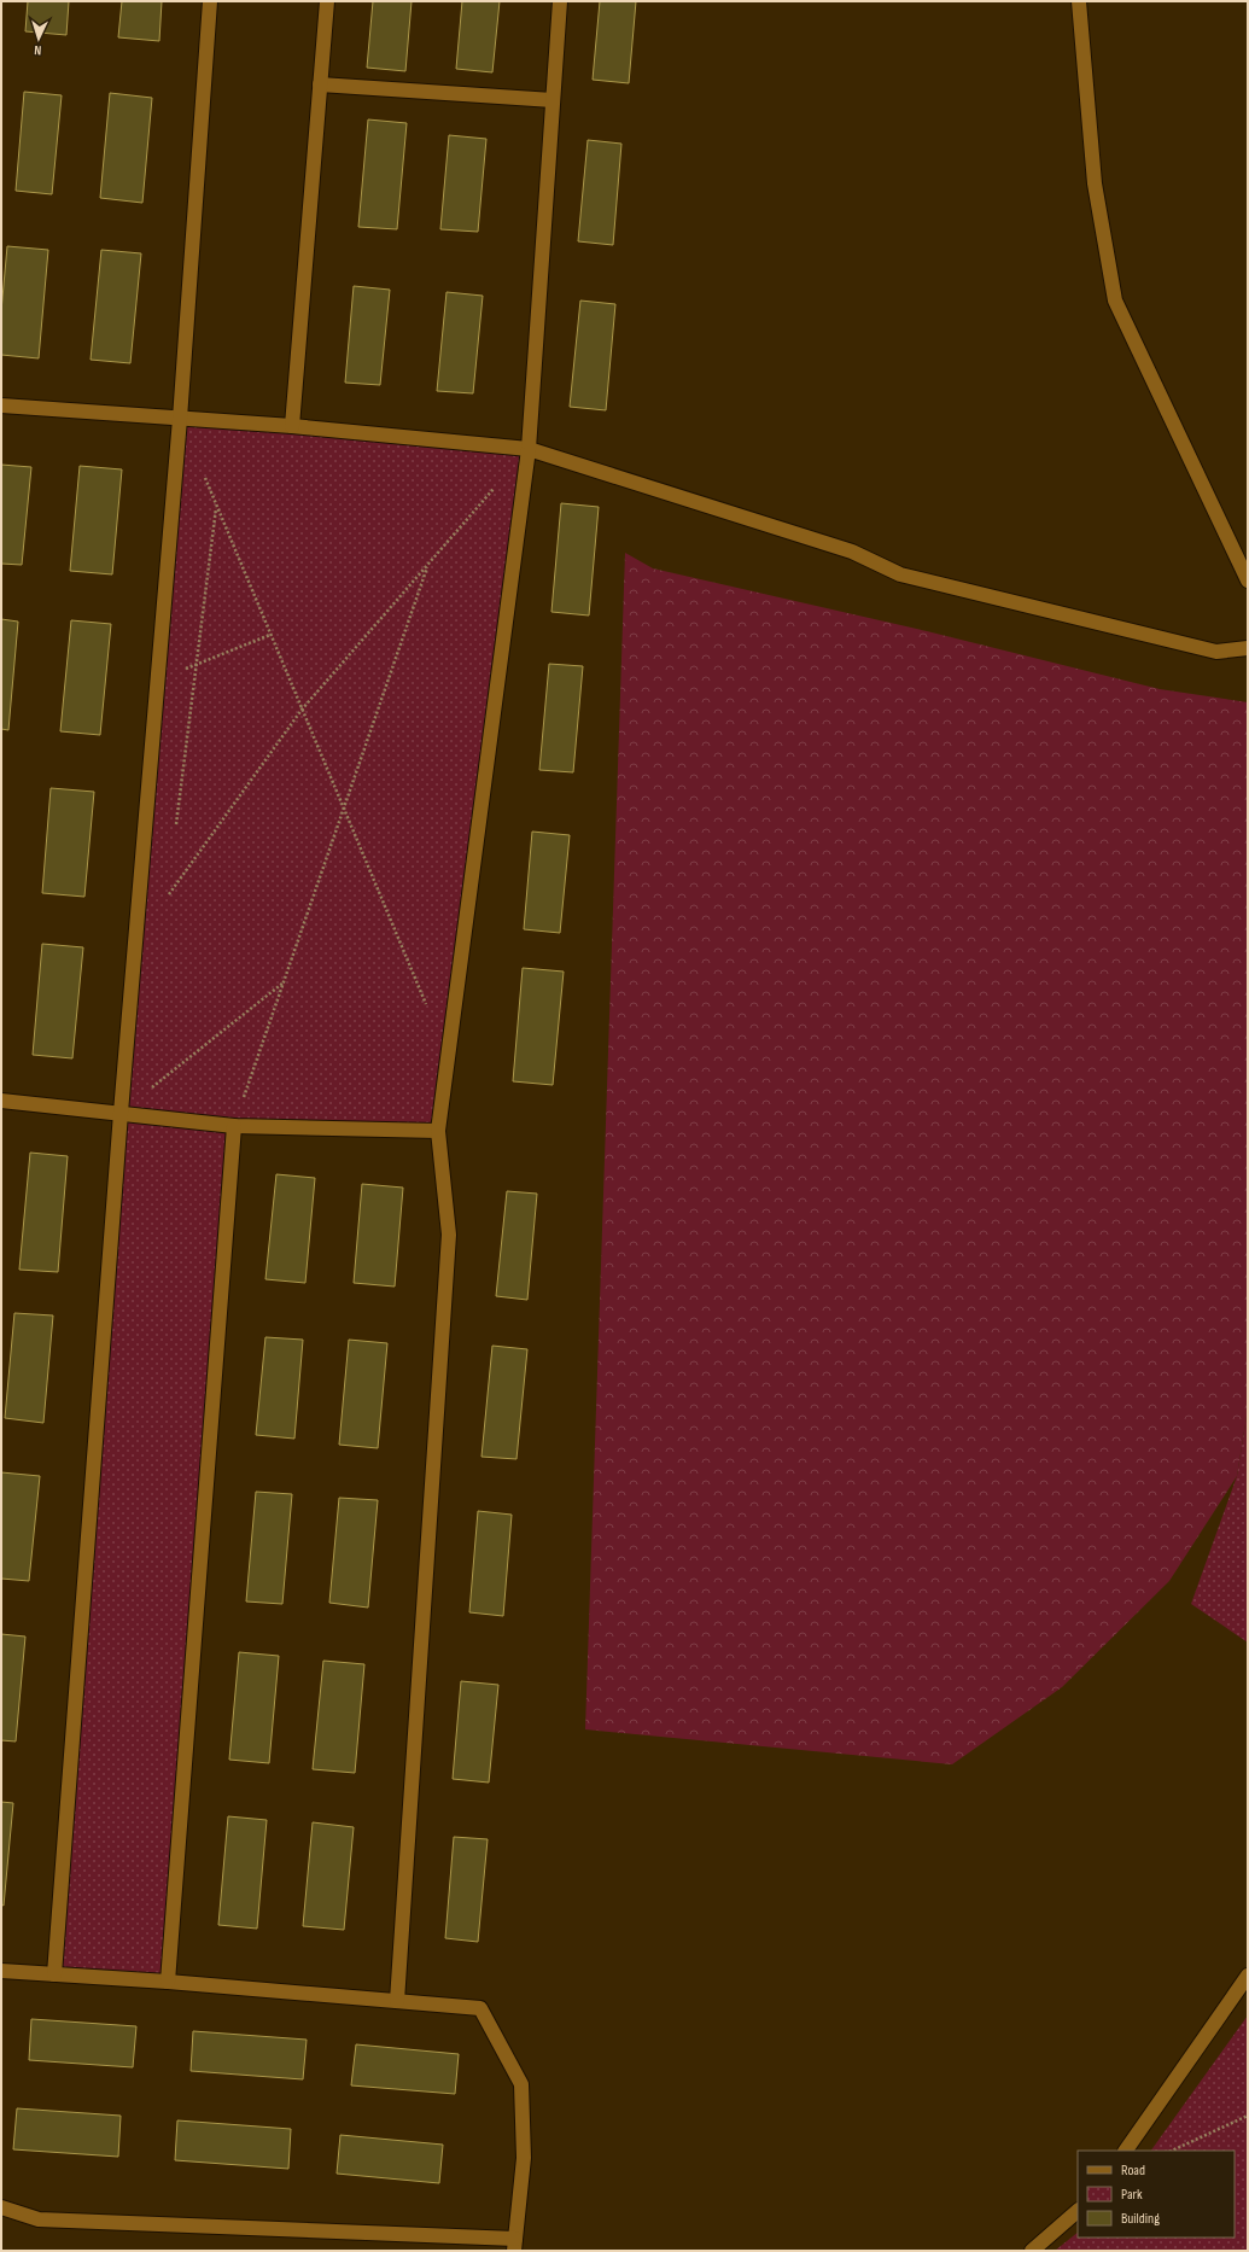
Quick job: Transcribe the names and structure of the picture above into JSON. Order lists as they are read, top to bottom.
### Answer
{
  "legend": ["Road", "Park", "Building"],
  "north": "bottom"
}
